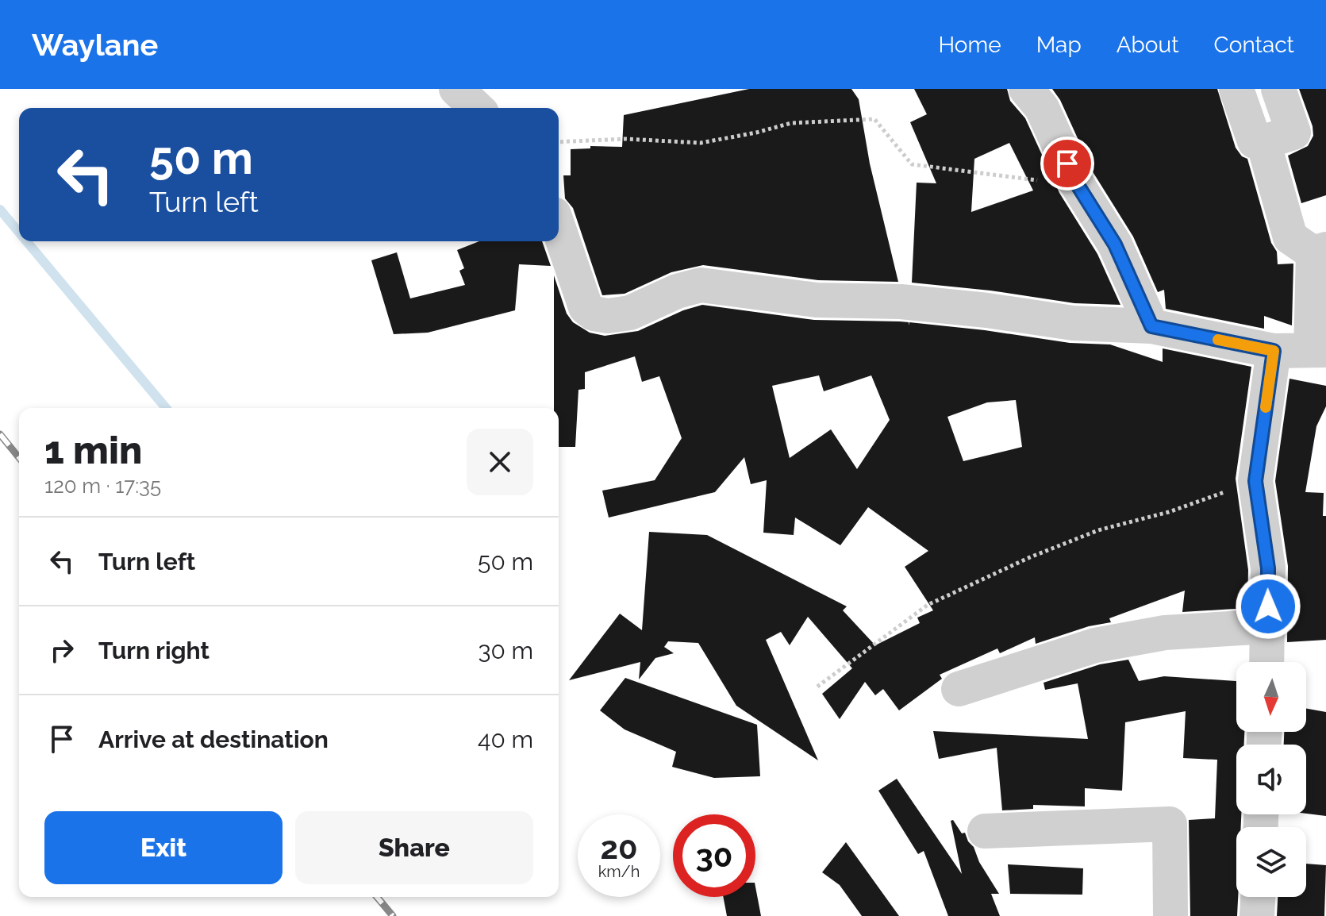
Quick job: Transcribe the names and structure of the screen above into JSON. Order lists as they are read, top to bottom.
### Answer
{
  "north": "bottom",
  "page": {
    "header": "Waylane",
    "nav": [
      "Home",
      "Map",
      "About",
      "Contact"
    ],
    "turn": ["50 m", "Turn left"],
    "heading": ["1 min", "120 m · 17:35"],
    "list": [
      {
        "name": "Turn left",
        "value": "50 m"
      },
      {
        "name": "Turn right",
        "value": "30 m"
      },
      {
        "name": "Arrive at destination",
        "value": "40 m"
      }
    ],
    "buttons": ["Exit", "Share"],
    "speed": "20 km/h",
    "limit": "30"
  }
}
